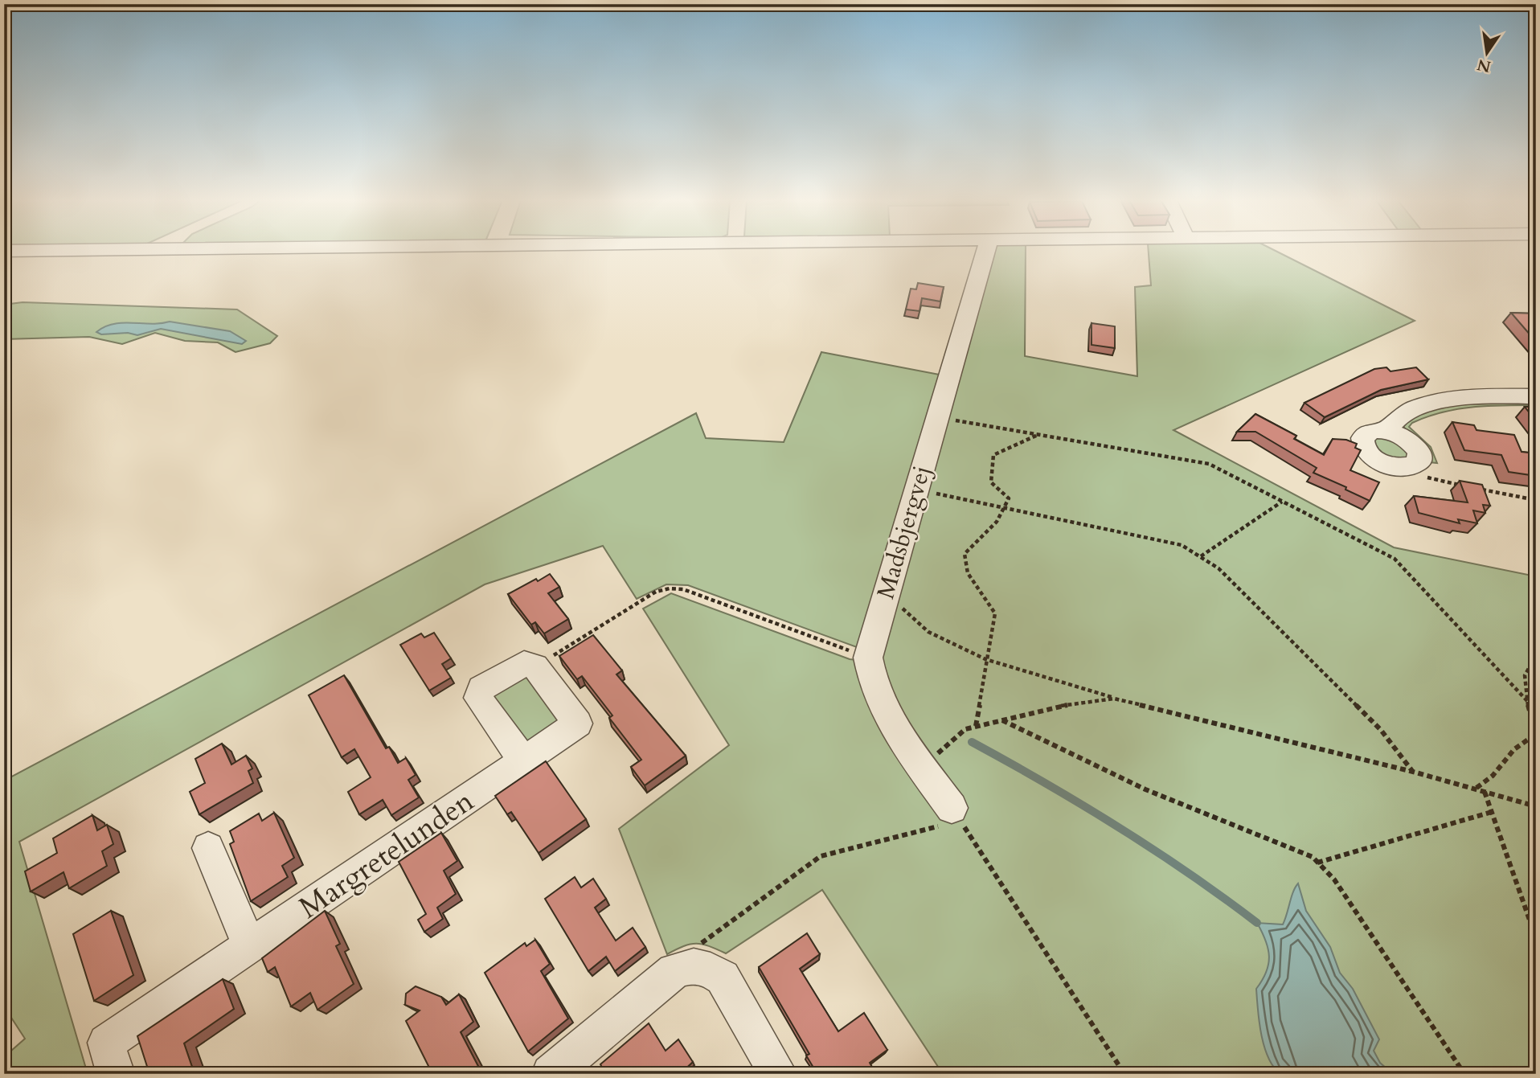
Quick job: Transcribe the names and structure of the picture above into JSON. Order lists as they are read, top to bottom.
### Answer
{
  "streets": {
    "street": ["Madsbjergvej", "Margretelunden"]
  },
  "north": "bottom"
}
